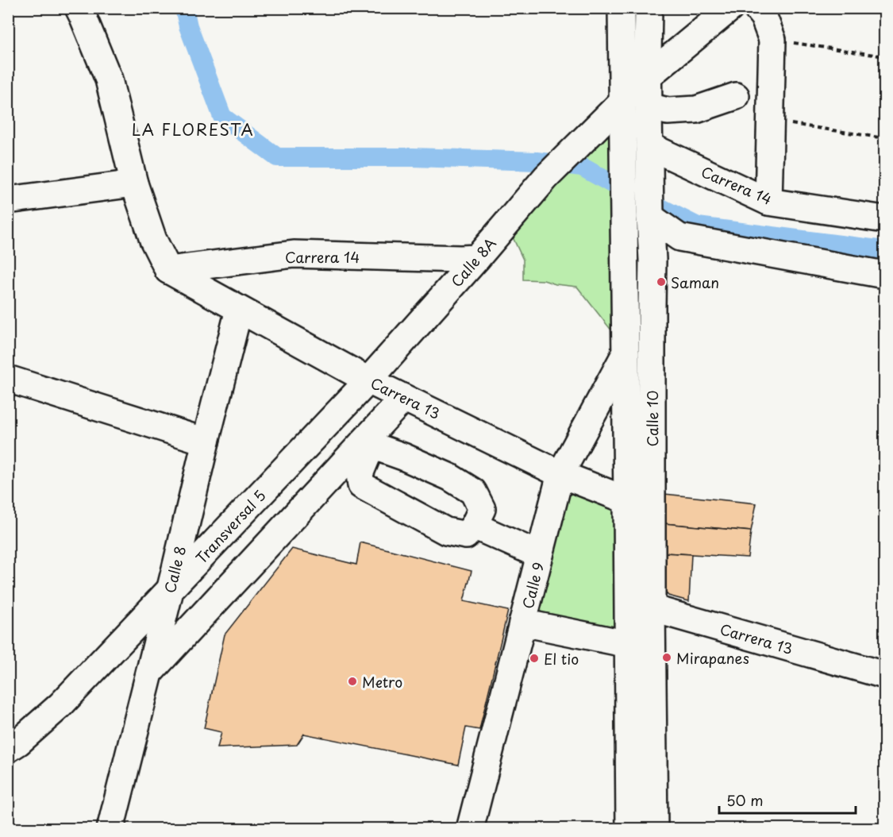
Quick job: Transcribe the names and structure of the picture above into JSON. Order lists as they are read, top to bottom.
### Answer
{
  "streets": {
    "street": [
      "Carrera 14",
      "Calle 8A",
      "Carrera 13",
      "Calle 10",
      "Transversal 5",
      "Calle 8",
      "Calle 9"
    ]
  },
  "crossings": [
    ["Carrera 14", "Calle 8A"],
    ["Carrera 14", "Carrera 13"],
    ["Carrera 14", "Calle 10"],
    ["Calle 8A", "Carrera 13"],
    ["Calle 8A", "Calle 10"],
    ["Calle 8A", "Transversal 5"],
    ["Carrera 13", "Calle 10"],
    ["Carrera 13", "Transversal 5"],
    ["Carrera 13", "Calle 8"],
    ["Carrera 13", "Calle 9"],
    ["Calle 10", "Calle 9"],
    ["Transversal 5", "Calle 8"]
  ],
  "districts": ["LA FLORESTA"],
  "places": [
    "Saman",
    "Mirapanes",
    "El tio",
    "Metro"
  ],
  "scale_bar": "50 m"
}
